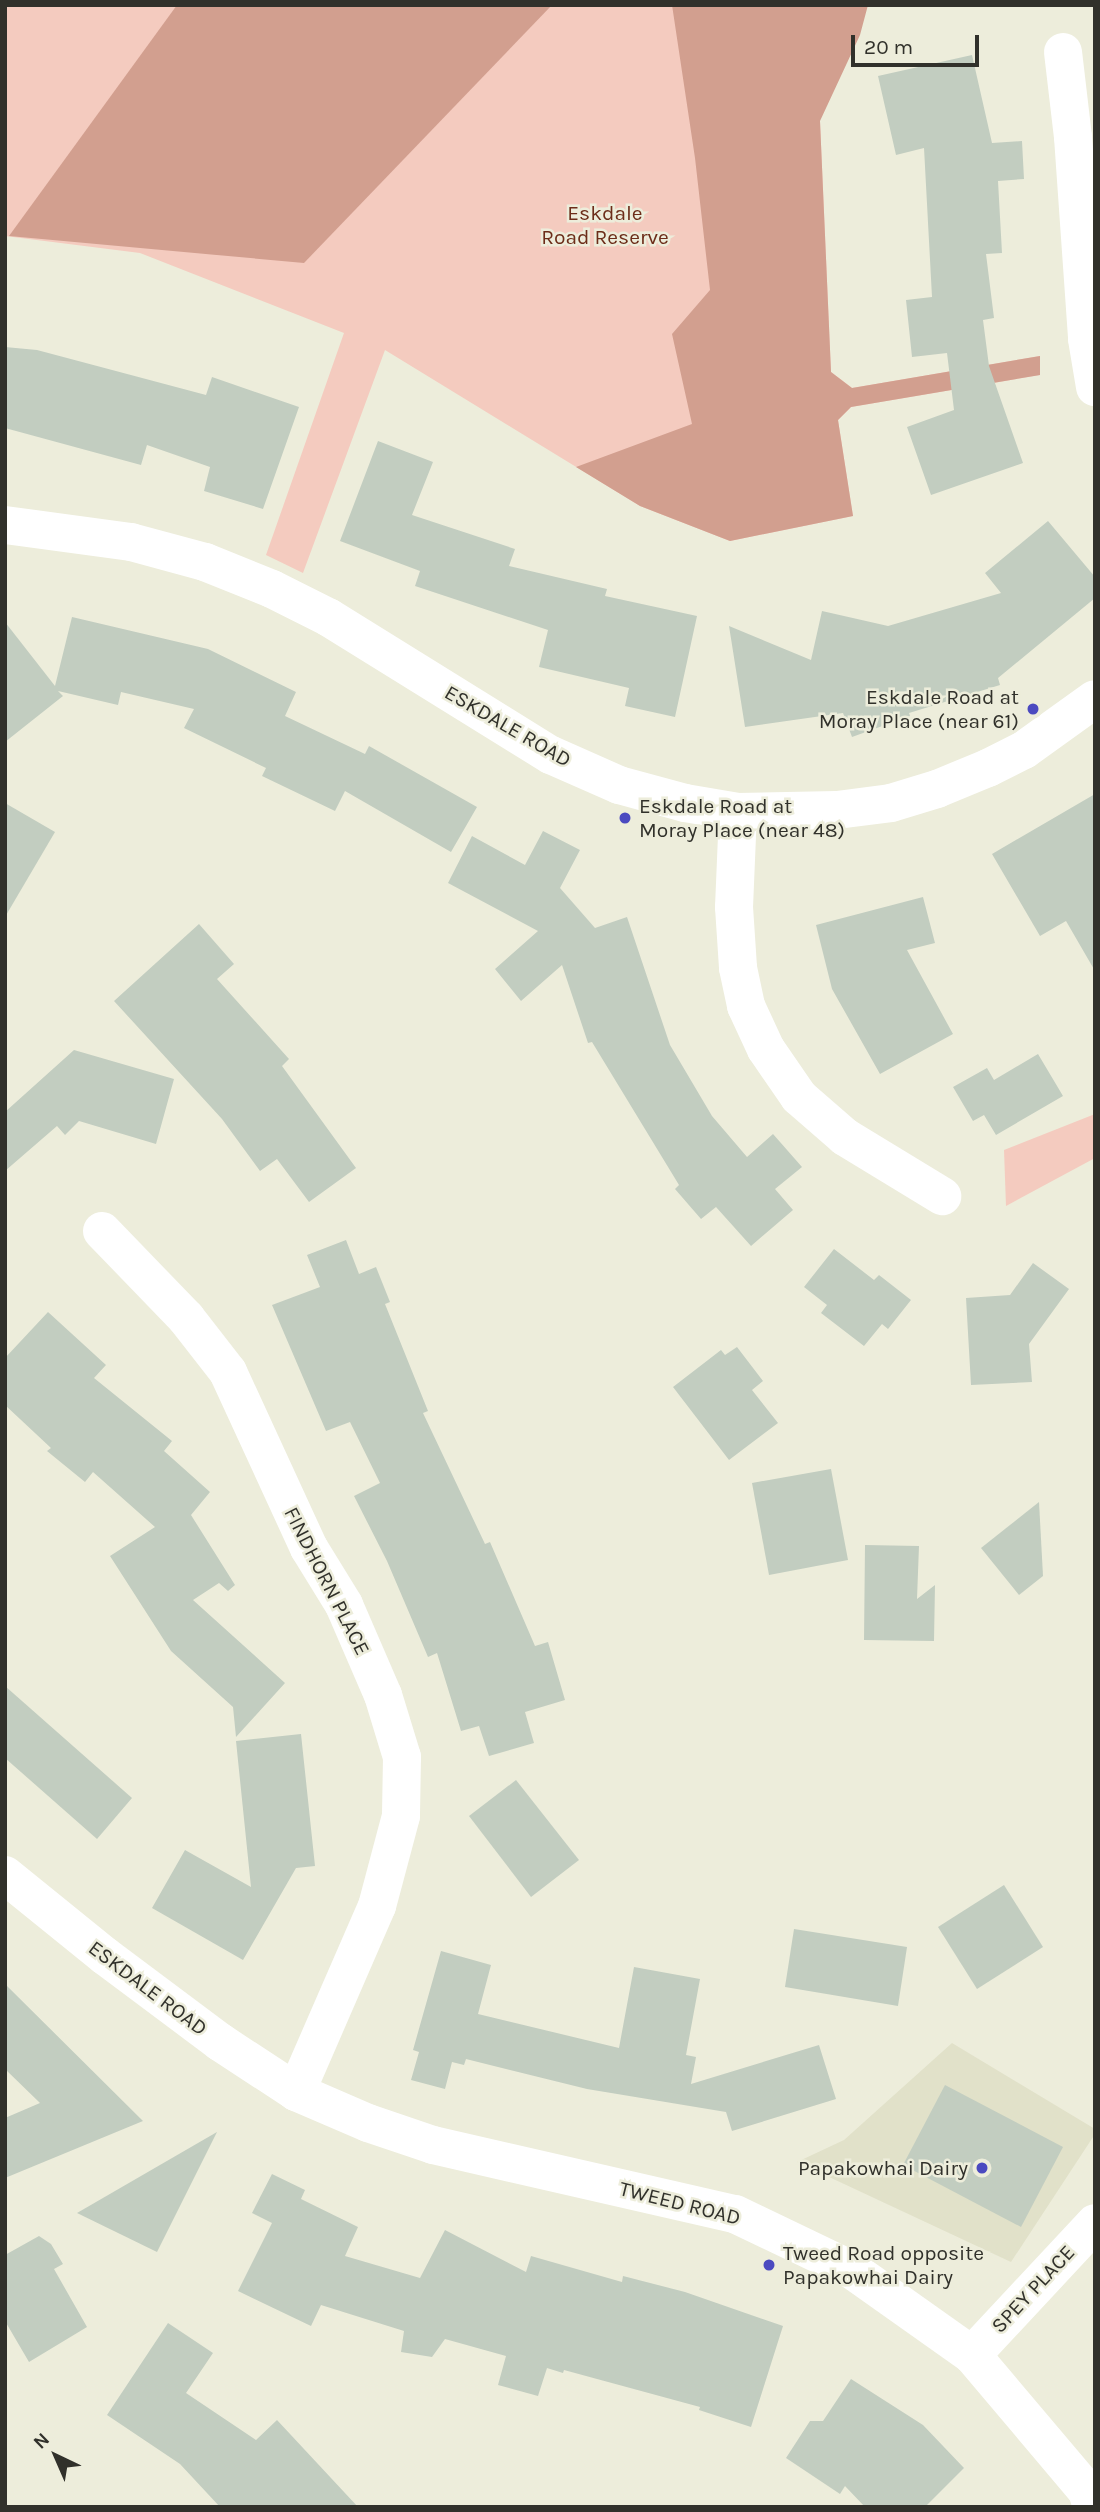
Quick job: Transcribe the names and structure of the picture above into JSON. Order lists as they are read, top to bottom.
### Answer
{
  "streets": {
    "street": [
      "ESKDALE ROAD",
      "FINDHORN PLACE",
      "TWEED ROAD",
      "SPEY PLACE"
    ]
  },
  "crossings": [
    ["ESKDALE ROAD", "FINDHORN PLACE"],
    ["ESKDALE ROAD", "TWEED ROAD"],
    ["FINDHORN PLACE", "TWEED ROAD"],
    ["TWEED ROAD", "SPEY PLACE"]
  ],
  "parks": ["Eskdale Road Reserve"],
  "places": [
    "Eskdale Road at Moray Place (near 61)",
    "Eskdale Road at Moray Place (near 48)",
    "Papakowhai Dairy",
    "Tweed Road opposite Papakowhai Dairy"
  ],
  "scale_bar": "20 m",
  "north": "top left"
}
